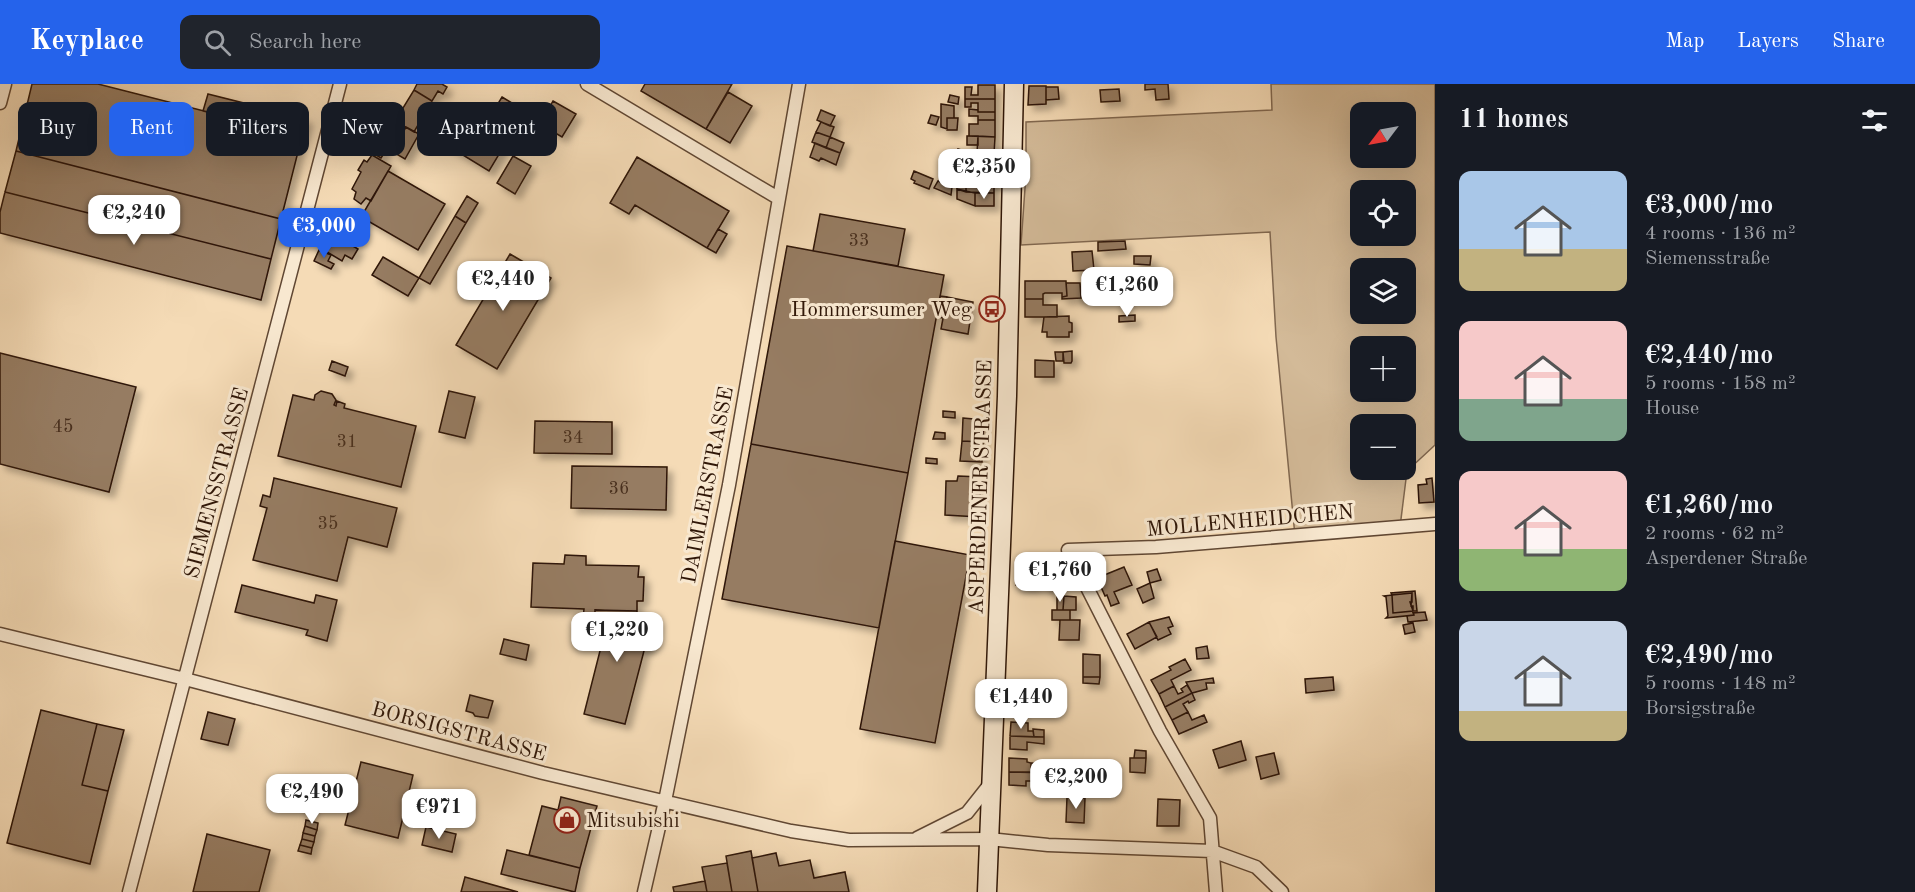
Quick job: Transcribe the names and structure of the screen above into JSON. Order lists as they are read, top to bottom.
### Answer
{
  "streets": {
    "main road": ["ASPERDENER STRASSE"],
    "street": [
      "SIEMENSSTRASSE",
      "DAIMLERSTRASSE",
      "MOLLENHEIDCHEN",
      "BORSIGSTRASSE"
    ]
  },
  "crossings": [
    ["SIEMENSSTRASSE", "BORSIGSTRASSE"],
    ["DAIMLERSTRASSE", "BORSIGSTRASSE"],
    ["ASPERDENER STRASSE", "BORSIGSTRASSE"],
    ["MOLLENHEIDCHEN", "BORSIGSTRASSE"]
  ],
  "places": {
    "bus stop": ["Hommersumer Weg"],
    "shop": ["Mitsubishi"]
  },
  "house_numbers": [
    "33",
    "45",
    "34",
    "31",
    "36",
    "35"
  ],
  "north": "bottom left",
  "page": {
    "header": "Keyplace",
    "search": "Search here",
    "nav": ["Map", "Layers", "Share"],
    "heading": "11 homes",
    "map_buttons": ["+", "−"],
    "chip": [
      "Buy",
      "Rent",
      "Filters",
      "New",
      "Apartment"
    ],
    "price": [
      "€2,350",
      "€2,240",
      "€3,000",
      "€2,440",
      "€1,260",
      "€1,760",
      "€1,220",
      "€1,440",
      "€2,200",
      "€2,490",
      "€971"
    ],
    "list": [
      {
        "name": "€3,000/mo",
        "note": "4 rooms · 136 m² · Siemensstraße"
      },
      {
        "name": "€2,440/mo",
        "note": "5 rooms · 158 m² · House"
      },
      {
        "name": "€1,260/mo",
        "note": "2 rooms · 62 m² · Asperdener Straße"
      },
      {
        "name": "€2,490/mo",
        "note": "5 rooms · 148 m² · Borsigstraße"
      }
    ]
  }
}
